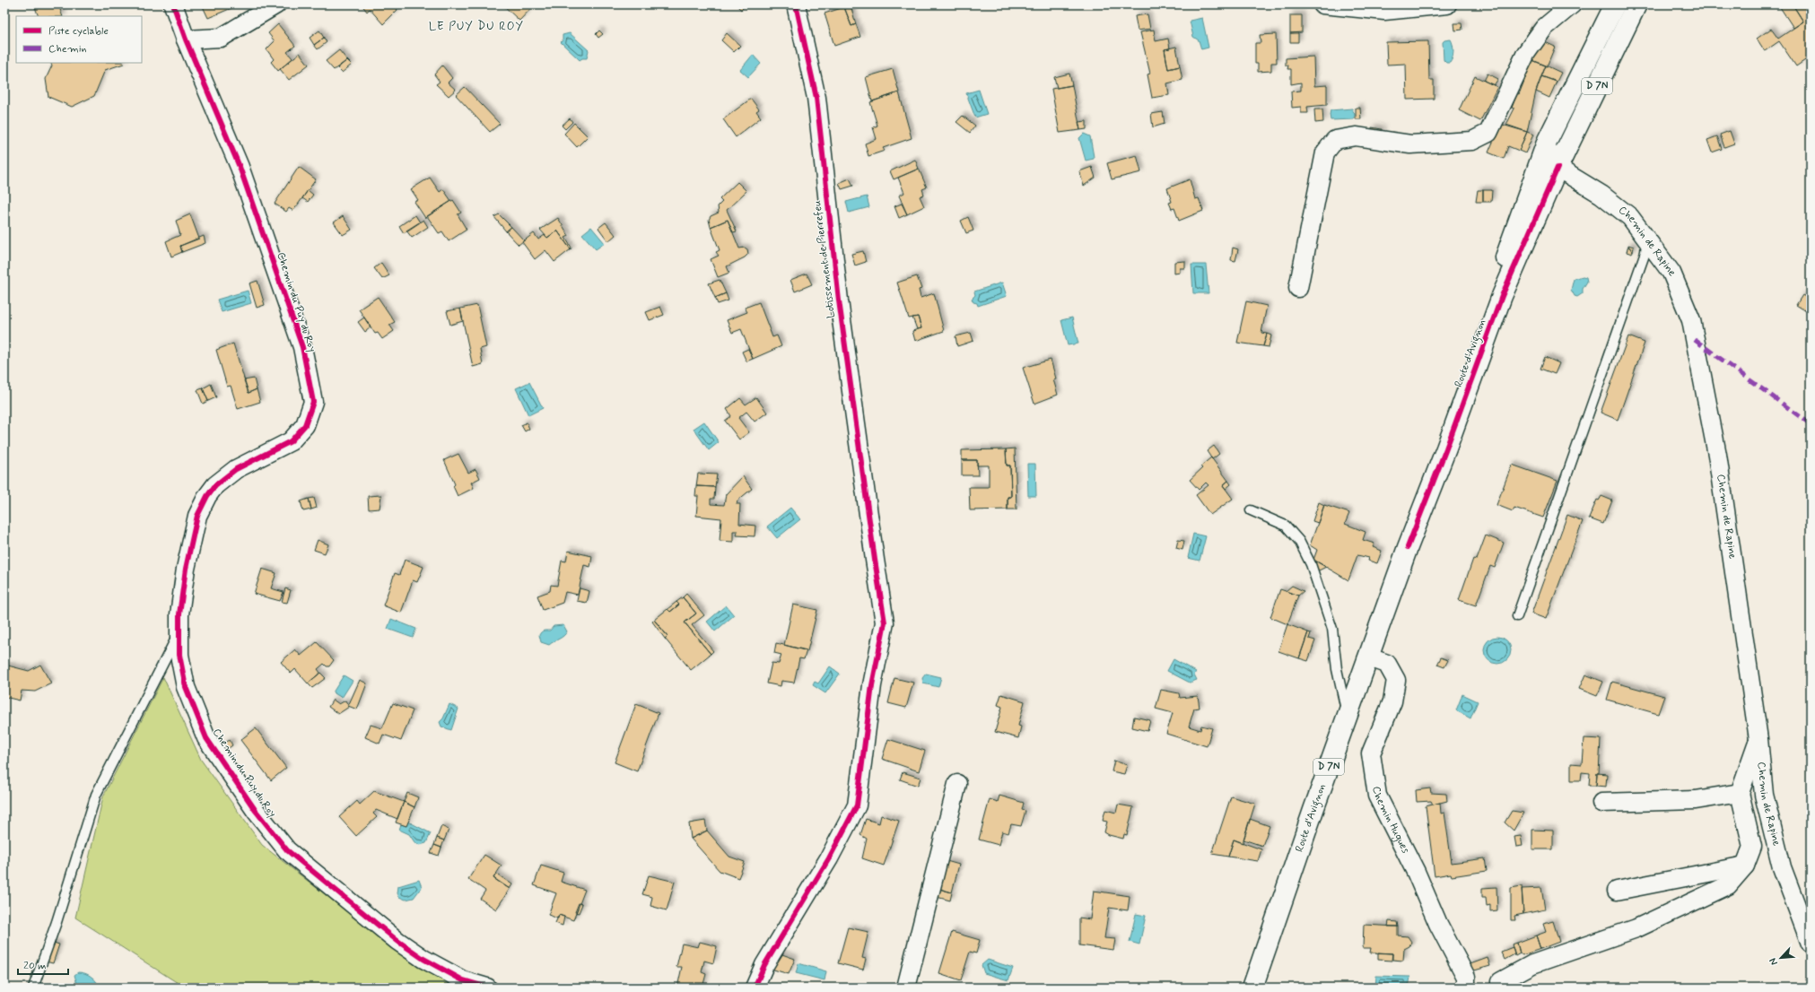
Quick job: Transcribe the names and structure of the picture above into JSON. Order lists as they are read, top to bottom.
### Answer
{
  "streets": {
    "main road": ["D 7N", "Route d'Avignon"],
    "street": [
      "Chemin de Rapine",
      "Lotissement de Pierrefeu",
      "Chemin du Puy du Roy",
      "Chemin Hugues"
    ]
  },
  "crossings": [
    ["Chemin de Rapine", "Route d'Avignon"],
    ["Route d'Avignon", "Chemin Hugues"]
  ],
  "districts": ["LE PUY DU ROY"],
  "legend": ["Piste cyclable", "Chemin"],
  "scale_bar": "20 m",
  "north": "bottom left"
}
